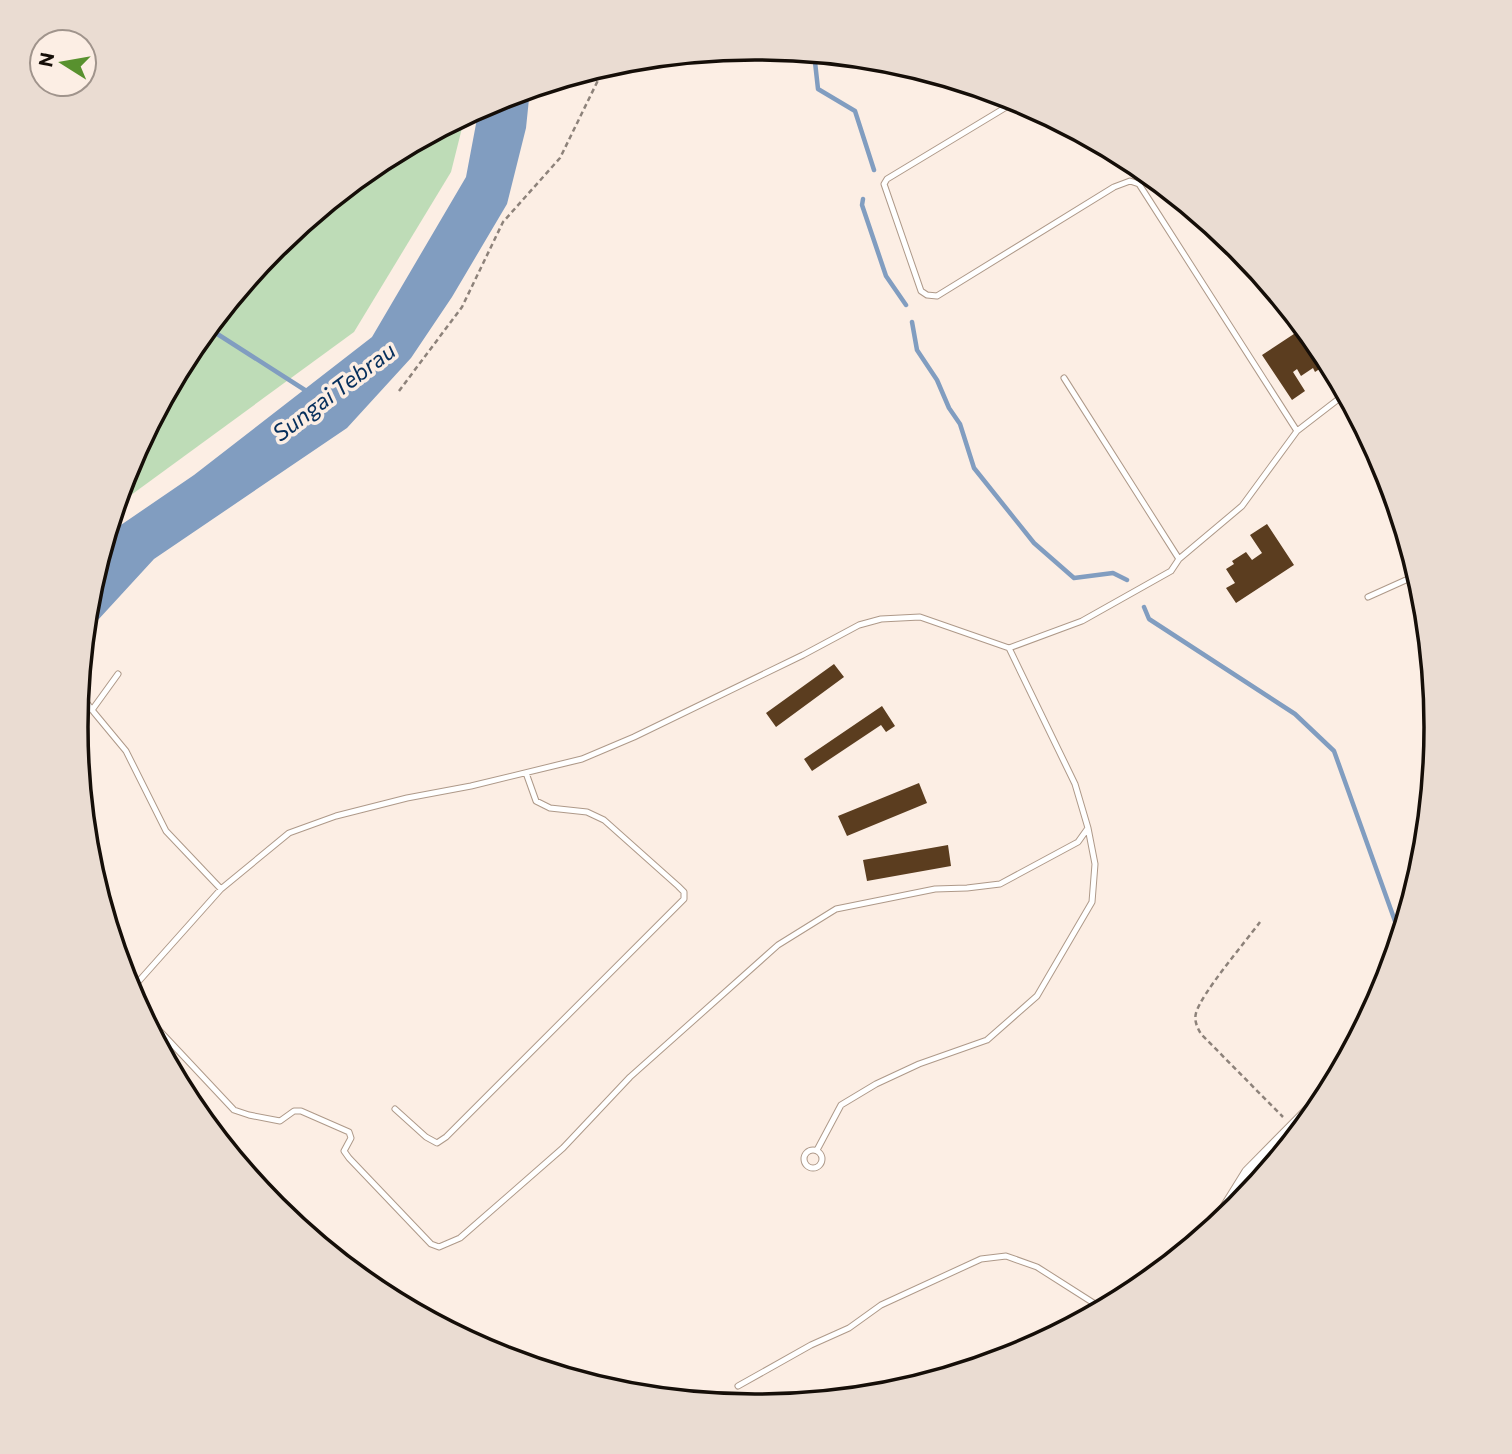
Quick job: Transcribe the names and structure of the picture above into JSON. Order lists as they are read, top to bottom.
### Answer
{
  "water": ["Sungai Tebrau"],
  "north": "left"
}
